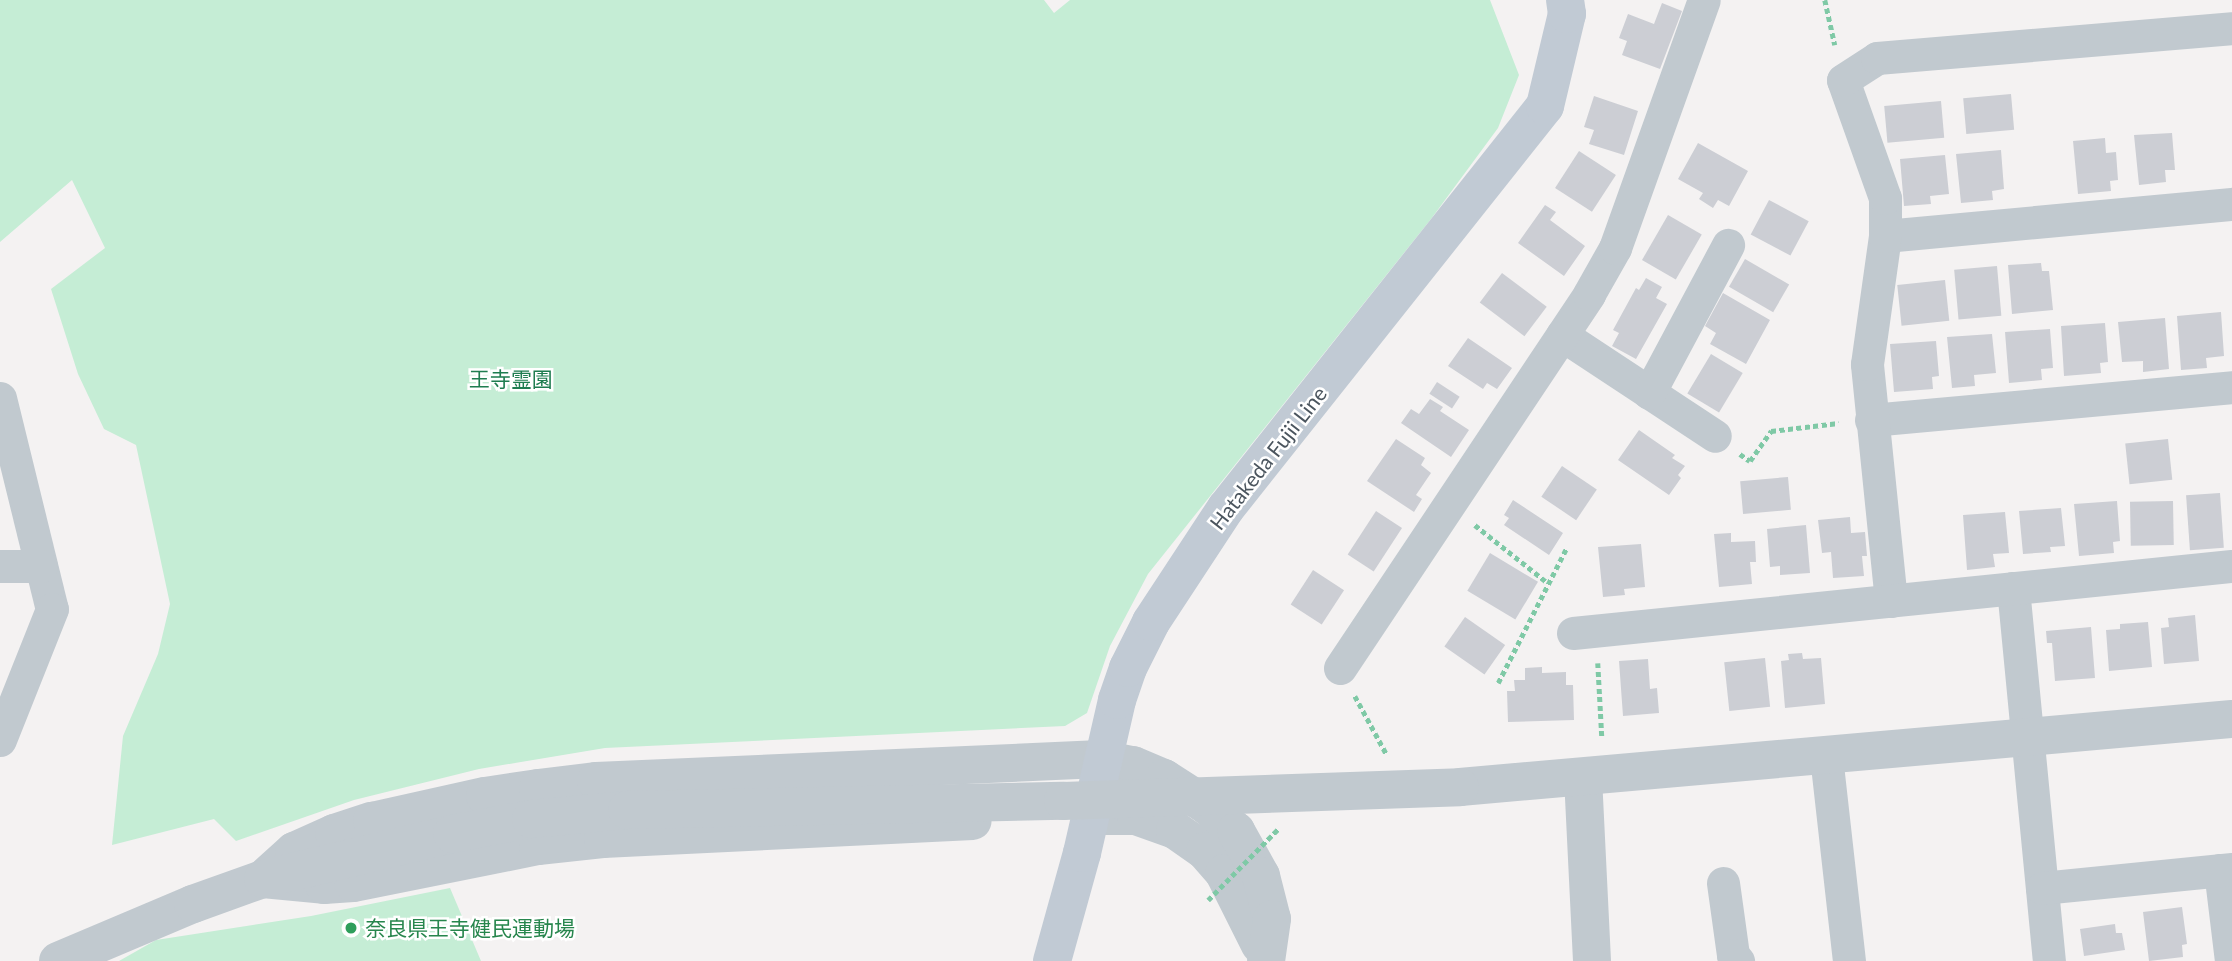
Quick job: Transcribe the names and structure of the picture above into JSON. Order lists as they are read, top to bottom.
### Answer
{
  "streets": {
    "main road": ["Hatakeda Fujii Line"]
  },
  "parks": ["王寺霊園"],
  "places": ["奈良県王寺健民運動場"]
}
